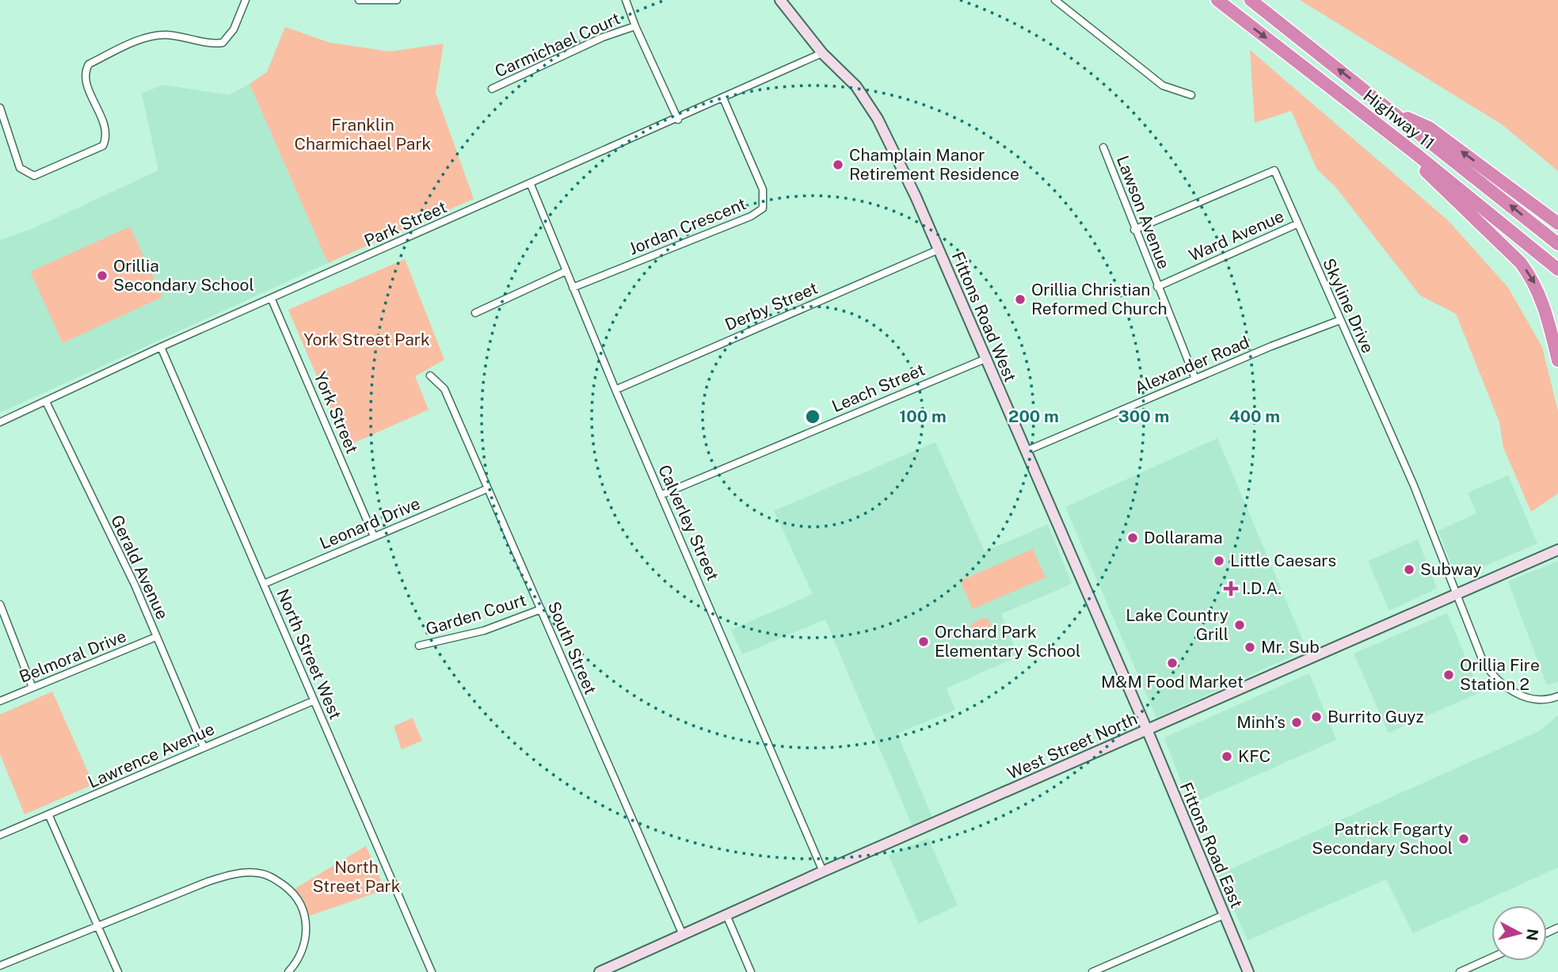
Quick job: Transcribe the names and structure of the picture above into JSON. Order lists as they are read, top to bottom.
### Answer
{
  "streets": {
    "highway": ["Highway 11"],
    "street": [
      "Carmichael Court",
      "Lawson Avenue",
      "Park Street",
      "Jordan Crescent",
      "Ward Avenue",
      "Skyline Drive",
      "Derby Street",
      "Fittons Road West",
      "Alexander Road",
      "Leach Street",
      "York Street",
      "Calverley Street",
      "Leonard Drive",
      "Gerald Avenue",
      "Garden Court",
      "South Street",
      "North Street West",
      "Belmoral Drive",
      "West Street North",
      "Lawrence Avenue",
      "Fittons Road East"
    ]
  },
  "crossings": [
    ["Lawson Avenue", "Ward Avenue"],
    ["Lawson Avenue", "Skyline Drive"],
    ["Lawson Avenue", "Alexander Road"],
    ["Park Street", "Jordan Crescent"],
    ["Park Street", "Fittons Road West"],
    ["Park Street", "York Street"],
    ["Park Street", "Calverley Street"],
    ["Park Street", "Gerald Avenue"],
    ["Park Street", "North Street West"],
    ["Jordan Crescent", "Calverley Street"],
    ["Ward Avenue", "Skyline Drive"],
    ["Skyline Drive", "Alexander Road"],
    ["Skyline Drive", "West Street North"],
    ["Derby Street", "Fittons Road West"],
    ["Derby Street", "Calverley Street"],
    ["Fittons Road West", "Alexander Road"],
    ["Fittons Road West", "Leach Street"],
    ["Fittons Road West", "West Street North"],
    ["Fittons Road West", "Fittons Road East"],
    ["Leach Street", "Calverley Street"],
    ["York Street", "Leonard Drive"],
    ["Calverley Street", "West Street North"],
    ["Leonard Drive", "South Street"],
    ["Leonard Drive", "North Street West"],
    ["Gerald Avenue", "Belmoral Drive"],
    ["Gerald Avenue", "Lawrence Avenue"],
    ["Garden Court", "South Street"],
    ["South Street", "West Street North"],
    ["North Street West", "Lawrence Avenue"],
    ["West Street North", "Fittons Road East"]
  ],
  "parks": ["Franklin Charmichael Park", "York Street Park", "North Street Park"],
  "places": {
    "other": [
      "Champlain Manor Retirement Residence",
      "Orillia Secondary School",
      "Orillia Christian Reformed Church",
      "Dollarama",
      "Little Caesars",
      "Subway",
      "Lake Country Grill",
      "Orchard Park Elementary School",
      "Mr. Sub",
      "M&M Food Market",
      "Orillia Fire Station 2",
      "Burrito Guyz",
      "Minh’s",
      "KFC",
      "Patrick Fogarty Secondary School"
    ],
    "health": ["I.D.A."]
  },
  "north": "right",
  "rings": [
    "100 m",
    "200 m",
    "300 m",
    "400 m"
  ]
}
